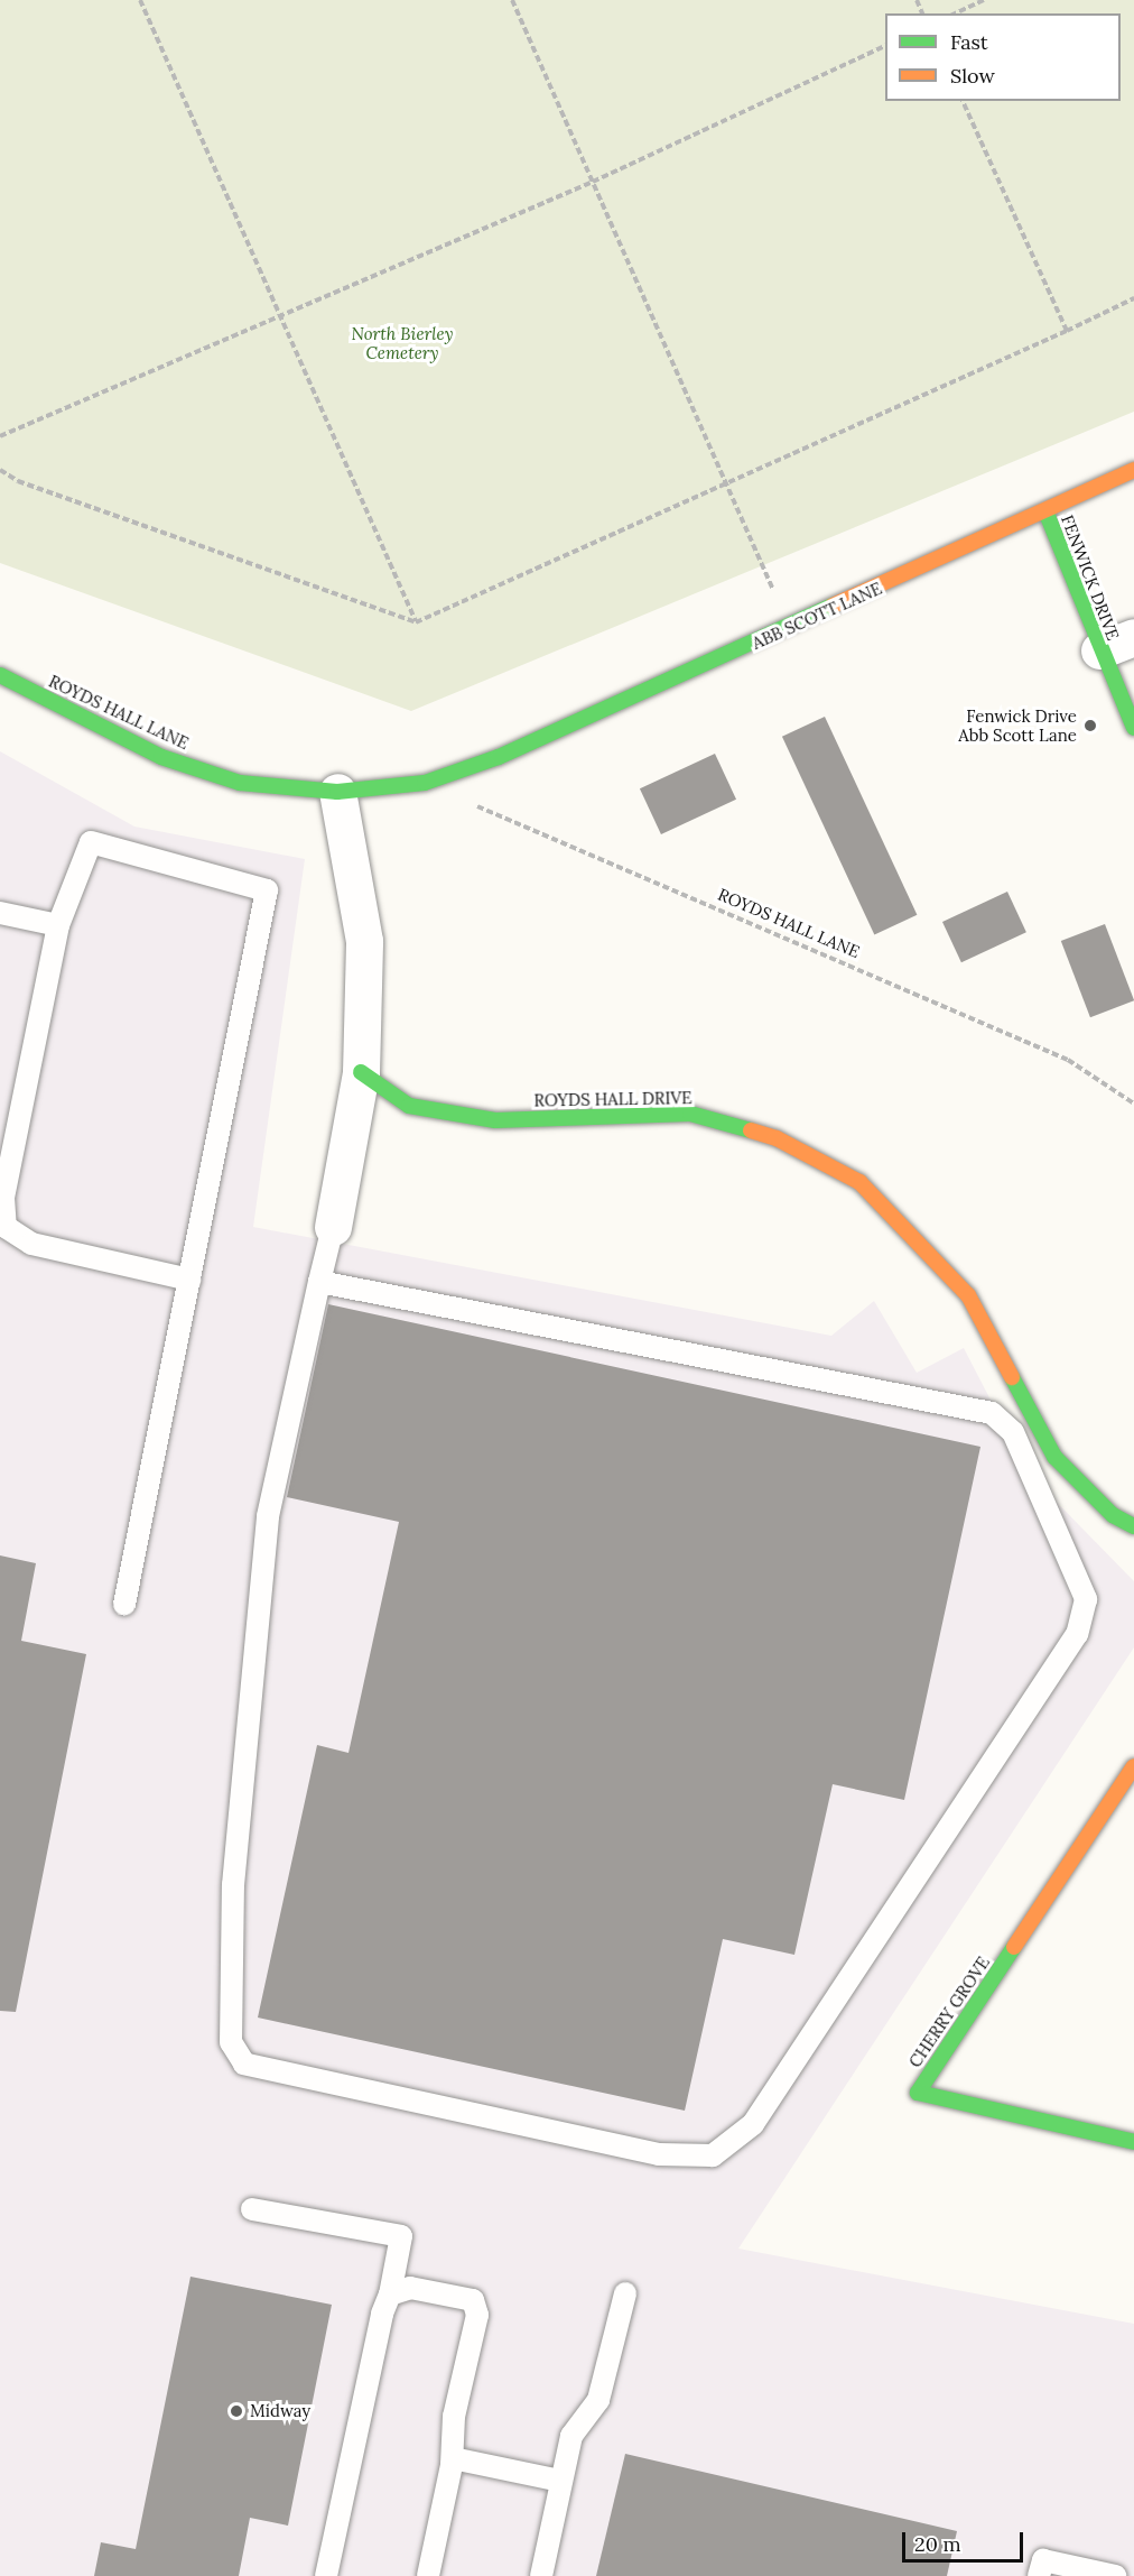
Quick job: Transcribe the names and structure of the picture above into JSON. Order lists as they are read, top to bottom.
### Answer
{
  "streets": {
    "street": [
      "FENWICK DRIVE",
      "ABB SCOTT LANE",
      "ROYDS HALL LANE",
      "ROYDS HALL DRIVE",
      "CHERRY GROVE"
    ]
  },
  "crossings": [
    ["FENWICK DRIVE", "ABB SCOTT LANE"],
    ["ABB SCOTT LANE", "ROYDS HALL LANE"]
  ],
  "parks": ["North Bierley Cemetery"],
  "places": ["Fenwick Drive Abb Scott Lane", "Midway"],
  "legend": ["Fast", "Slow"],
  "scale_bar": "20 m"
}
